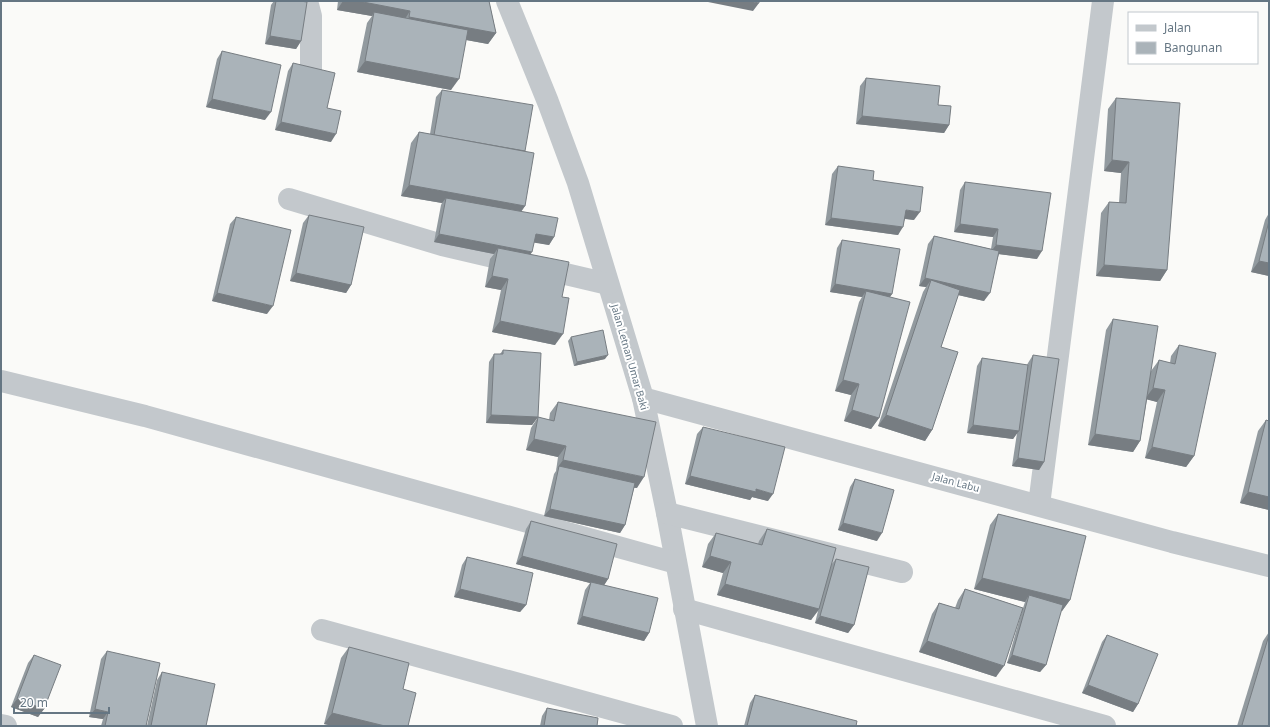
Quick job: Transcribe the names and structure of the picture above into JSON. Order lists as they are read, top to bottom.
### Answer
{
  "streets": {
    "street": ["Jalan Letnan Umar Baki", "Jalan Labu"]
  },
  "crossings": [
    ["Jalan Letnan Umar Baki", "Jalan Labu"]
  ],
  "legend": ["Jalan", "Bangunan"],
  "scale_bar": "20 m"
}
